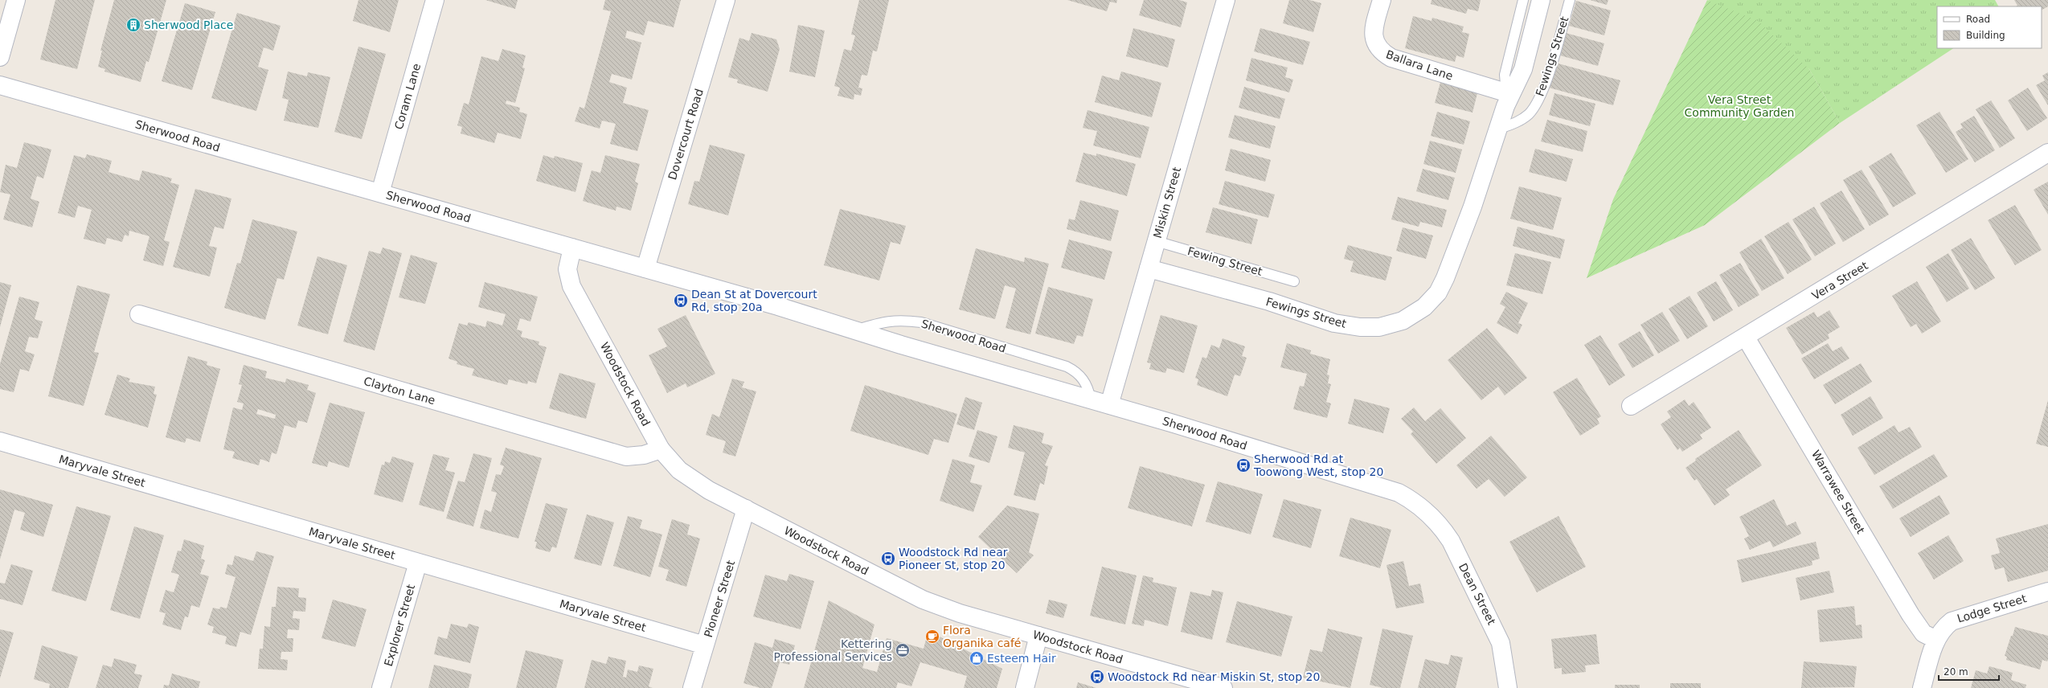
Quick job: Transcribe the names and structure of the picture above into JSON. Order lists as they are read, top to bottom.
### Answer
{
  "streets": {
    "street": [
      "Fewings Street",
      "Ballara Lane",
      "Coram Lane",
      "Dovercourt Road",
      "Sherwood Road",
      "Miskin Street",
      "Vera Street",
      "Woodstock Road",
      "Clayton Lane",
      "Maryvale Street",
      "Warrawee Street",
      "Dean Street",
      "Pioneer Street",
      "Lodge Street",
      "Explorer Street"
    ],
    "lane": ["Fewing Street"]
  },
  "crossings": [
    ["Fewings Street", "Ballara Lane"],
    ["Fewings Street", "Miskin Street"],
    ["Coram Lane", "Sherwood Road"],
    ["Dovercourt Road", "Sherwood Road"],
    ["Sherwood Road", "Miskin Street"],
    ["Sherwood Road", "Woodstock Road"],
    ["Sherwood Road", "Dean Street"],
    ["Miskin Street", "Fewing Street"],
    ["Vera Street", "Warrawee Street"],
    ["Woodstock Road", "Clayton Lane"],
    ["Woodstock Road", "Pioneer Street"],
    ["Maryvale Street", "Pioneer Street"],
    ["Maryvale Street", "Explorer Street"],
    ["Warrawee Street", "Lodge Street"]
  ],
  "parks": ["Vera Street Community Garden"],
  "places": {
    "building": ["Sherwood Place"],
    "bus stop": [
      "Dean St at Dovercourt Rd, stop 20a",
      "Sherwood Rd at Toowong West, stop 20",
      "Woodstock Rd near Pioneer St, stop 20",
      "Woodstock Rd near Miskin St, stop 20"
    ],
    "cafe": ["Flora Organika café"],
    "office": ["Kettering Professional Services"],
    "shop": ["Esteem Hair"]
  },
  "legend": ["Road", "Building"],
  "scale_bar": "20 m"
}
